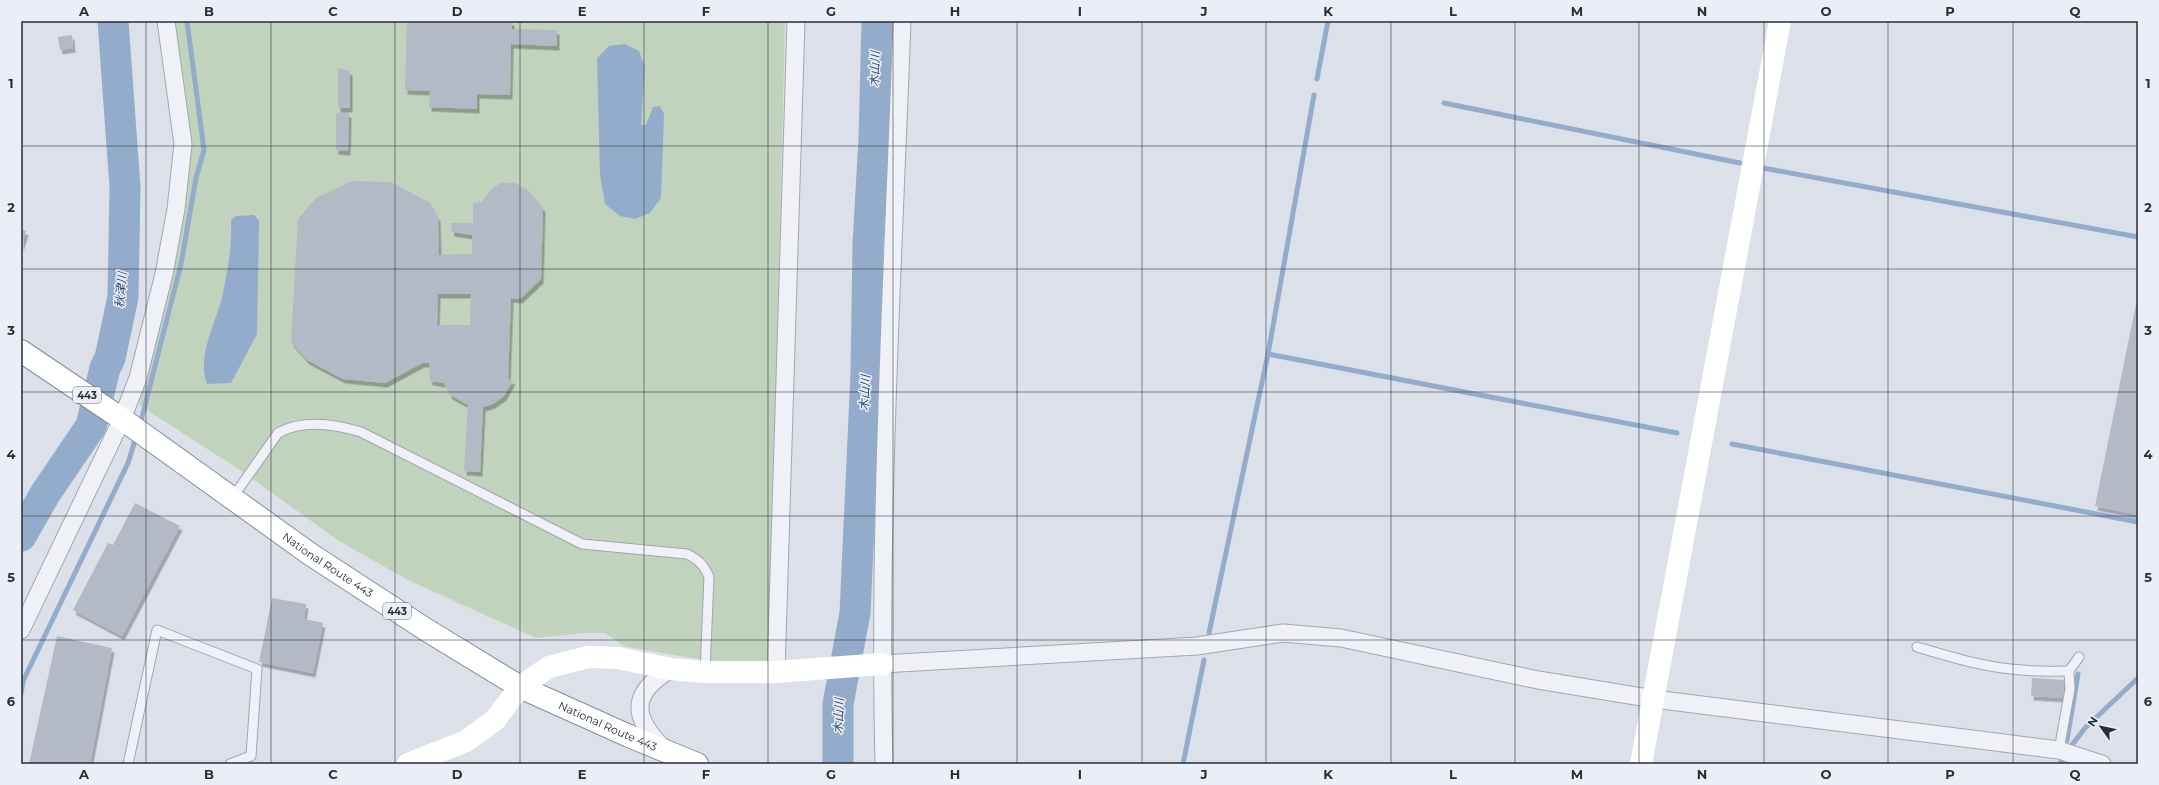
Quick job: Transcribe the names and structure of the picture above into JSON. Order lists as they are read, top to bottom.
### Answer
{
  "streets": {
    "main road": ["443", "National Route 443"]
  },
  "water": ["木山川", "秋津川"],
  "north": "top left",
  "grid": {
    "columns": [
      "A",
      "B",
      "C",
      "D",
      "E",
      "F",
      "G",
      "H",
      "I",
      "J",
      "K",
      "L",
      "M",
      "N",
      "O",
      "P",
      "Q"
    ],
    "rows": [
      "1",
      "2",
      "3",
      "4",
      "5",
      "6"
    ]
  }
}
